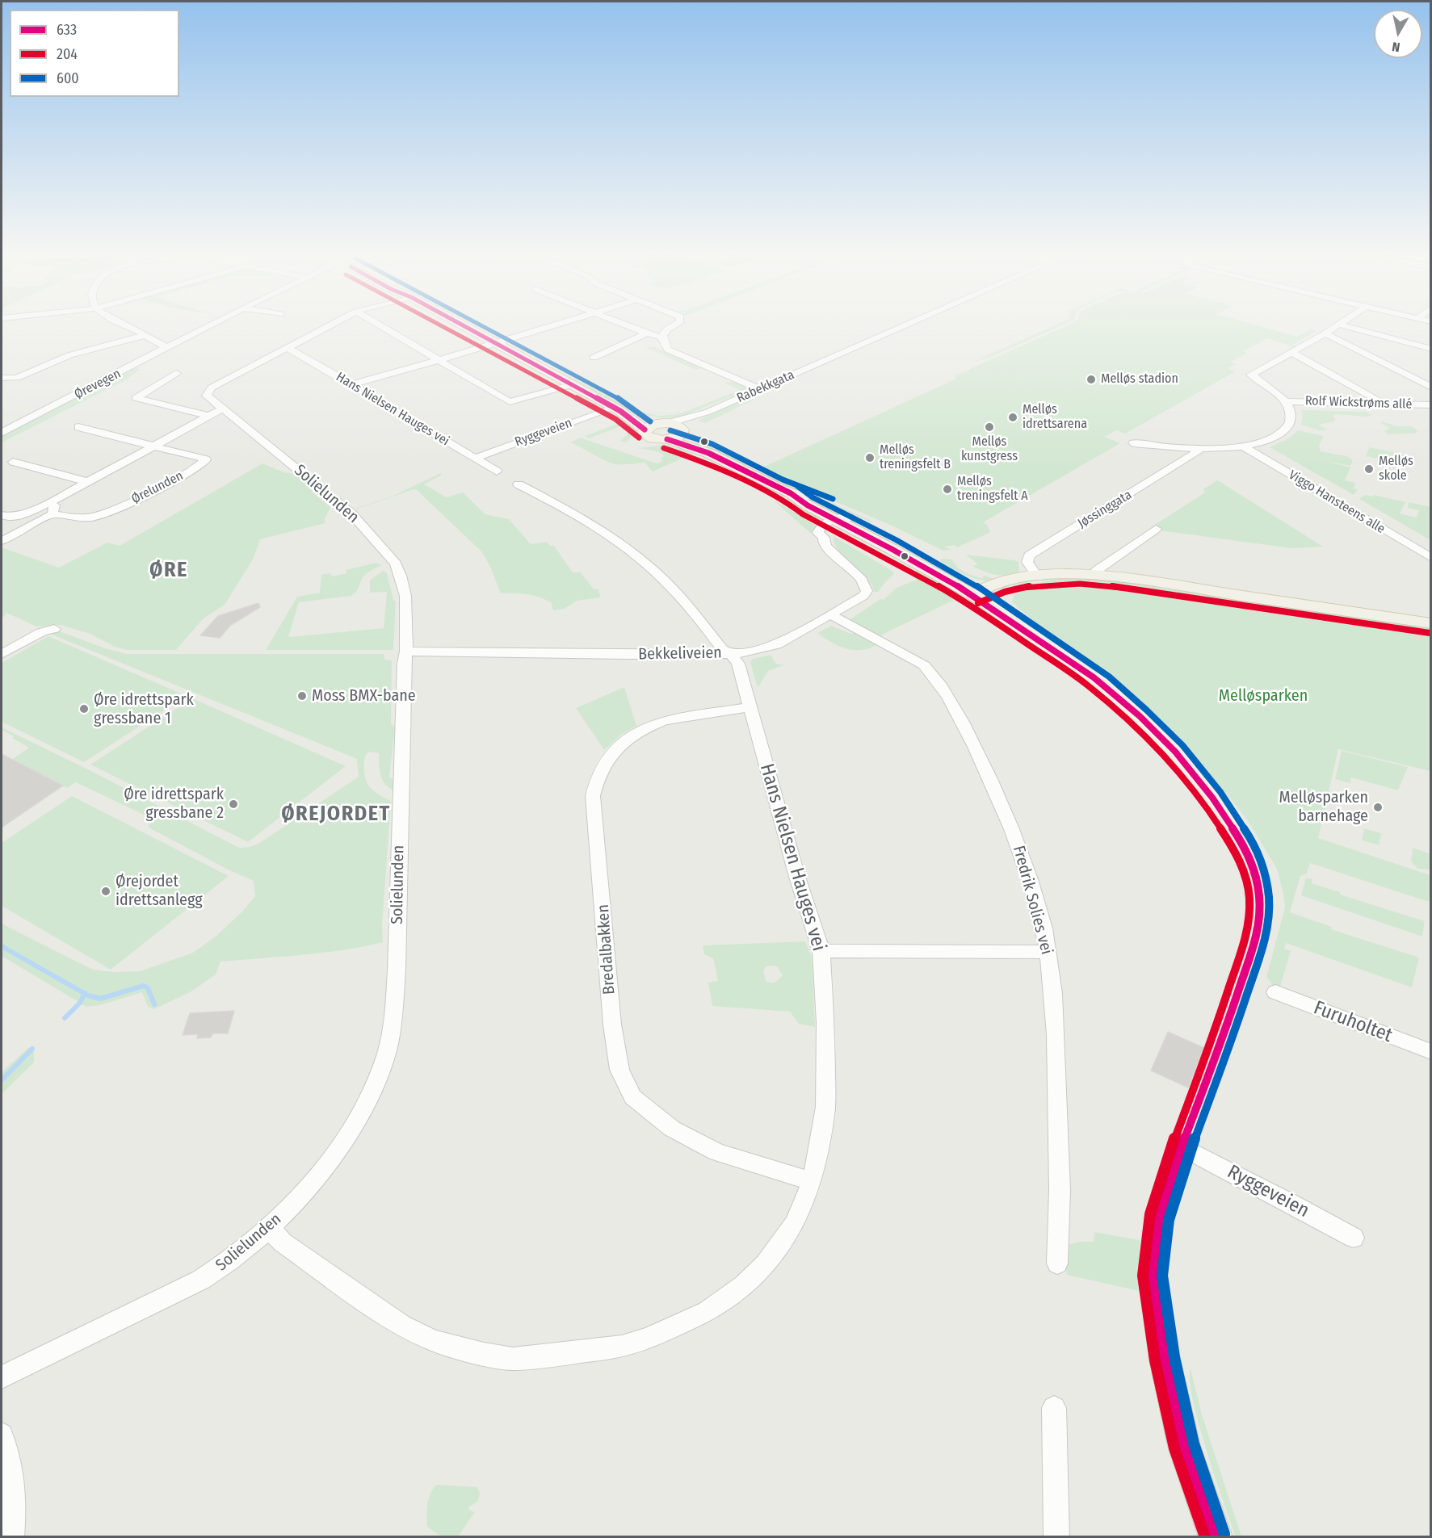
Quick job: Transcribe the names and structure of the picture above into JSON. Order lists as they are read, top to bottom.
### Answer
{
  "streets": {
    "street": [
      "Ørevegen",
      "Rabekkgata",
      "Rolf Wickstrøms allé",
      "Hans Nielsen Hauges vei",
      "Ryggeveien",
      "Ørelunden",
      "Solielunden",
      "Viggo Hansteens alle",
      "Jøssinggata",
      "Bekkeliveien",
      "Fredrik Solies vei",
      "Bredalbakken",
      "Furuholtet"
    ]
  },
  "crossings": [
    ["Hans Nielsen Hauges vei", "Ryggeveien"],
    ["Hans Nielsen Hauges vei", "Solielunden"],
    ["Hans Nielsen Hauges vei", "Bekkeliveien"],
    ["Hans Nielsen Hauges vei", "Bredalbakken"],
    ["Solielunden", "Bekkeliveien"],
    ["Bekkeliveien", "Fredrik Solies vei"]
  ],
  "districts": ["ØRE", "ØREJORDET"],
  "parks": ["Melløsparken"],
  "places": [
    "Melløs stadion",
    "Melløs idrettsarena",
    "Melløs kunstgress",
    "Melløs treningsfelt B",
    "Melløs skole",
    "Melløs treningsfelt A",
    "Moss BMX-bane",
    "Øre idrettspark gressbane 1",
    "Øre idrettspark gressbane 2",
    "Melløsparken barnehage",
    "Ørejordet idrettsanlegg"
  ],
  "lines": ["transit line 633", "transit line 204", "transit line 600"],
  "legend": ["633", "204", "600"],
  "north": "bottom"
}
